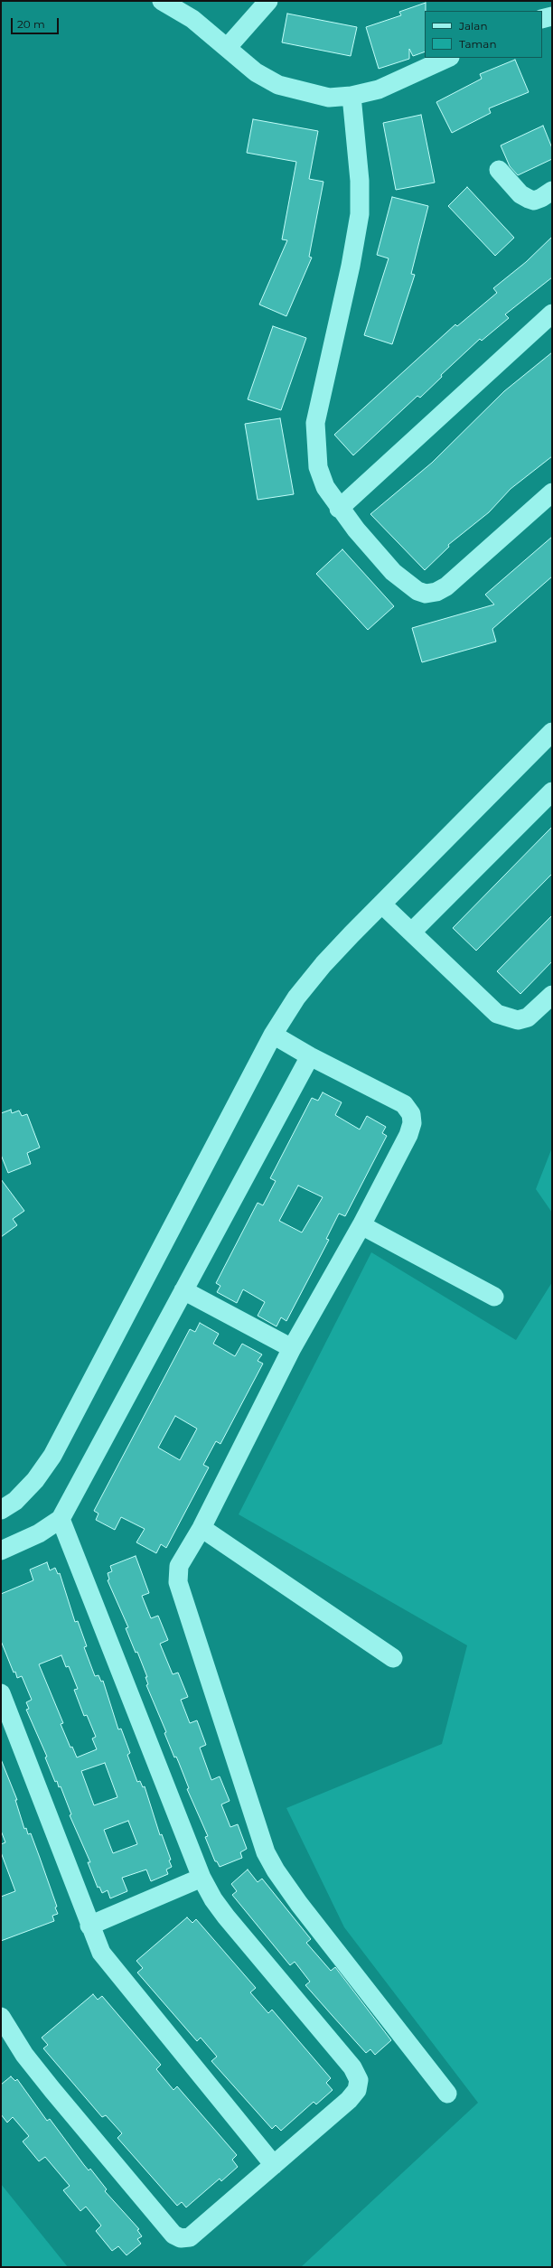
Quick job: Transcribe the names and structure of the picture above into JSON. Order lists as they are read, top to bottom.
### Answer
{
  "legend": ["Jalan", "Taman"],
  "scale_bar": "20 m"
}
